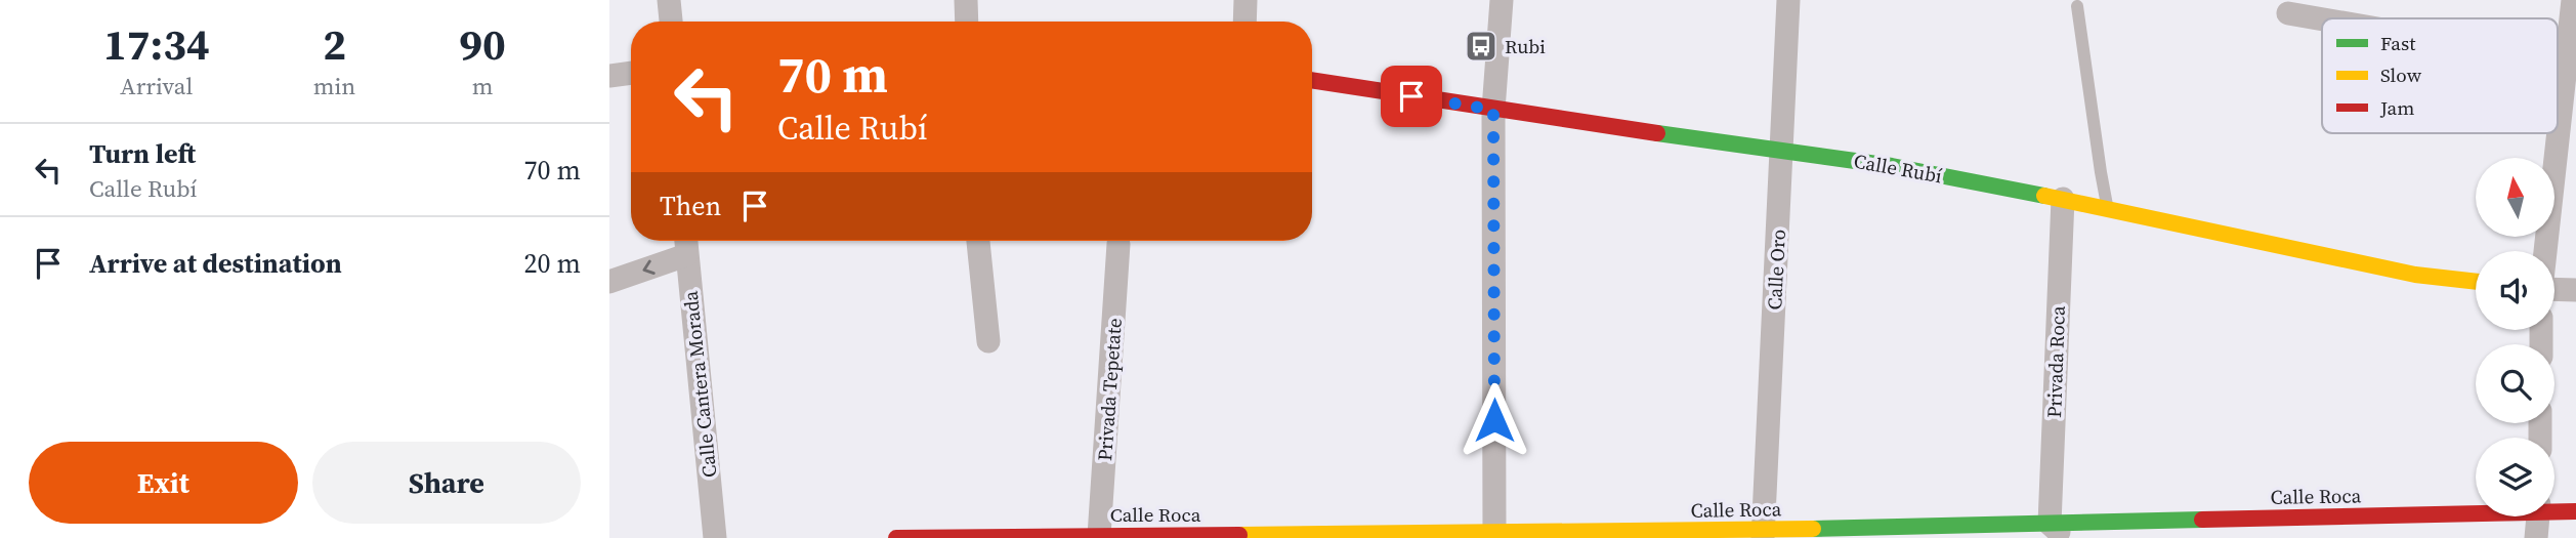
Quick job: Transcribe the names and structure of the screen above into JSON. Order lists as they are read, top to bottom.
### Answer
{
  "streets": {
    "street": [
      "Calle Rubí",
      "Calle Oro",
      "Privada Roca",
      "Calle Cantera Morada",
      "Privada Tepetate",
      "Calle Roca"
    ]
  },
  "crossings": [
    ["Calle Rubí", "Calle Oro"],
    ["Calle Rubí", "Privada Roca"],
    ["Calle Oro", "Calle Roca"],
    ["Privada Roca", "Calle Roca"],
    ["Privada Tepetate", "Calle Roca"]
  ],
  "places": {
    "bus stop": ["Rubi"]
  },
  "legend": ["Fast", "Slow", "Jam"],
  "north": "top",
  "page": {
    "eta": [
      "17:34",
      "Arrival",
      "2",
      "min",
      "90",
      "m"
    ],
    "turn": ["70 m", "Calle Rubí"],
    "list": [
      {
        "name": "Turn left",
        "note": "Calle Rubí",
        "value": "70 m"
      },
      {
        "name": "Arrive at destination",
        "value": "20 m"
      }
    ],
    "then": "Then",
    "buttons": ["Exit", "Share"]
  }
}
